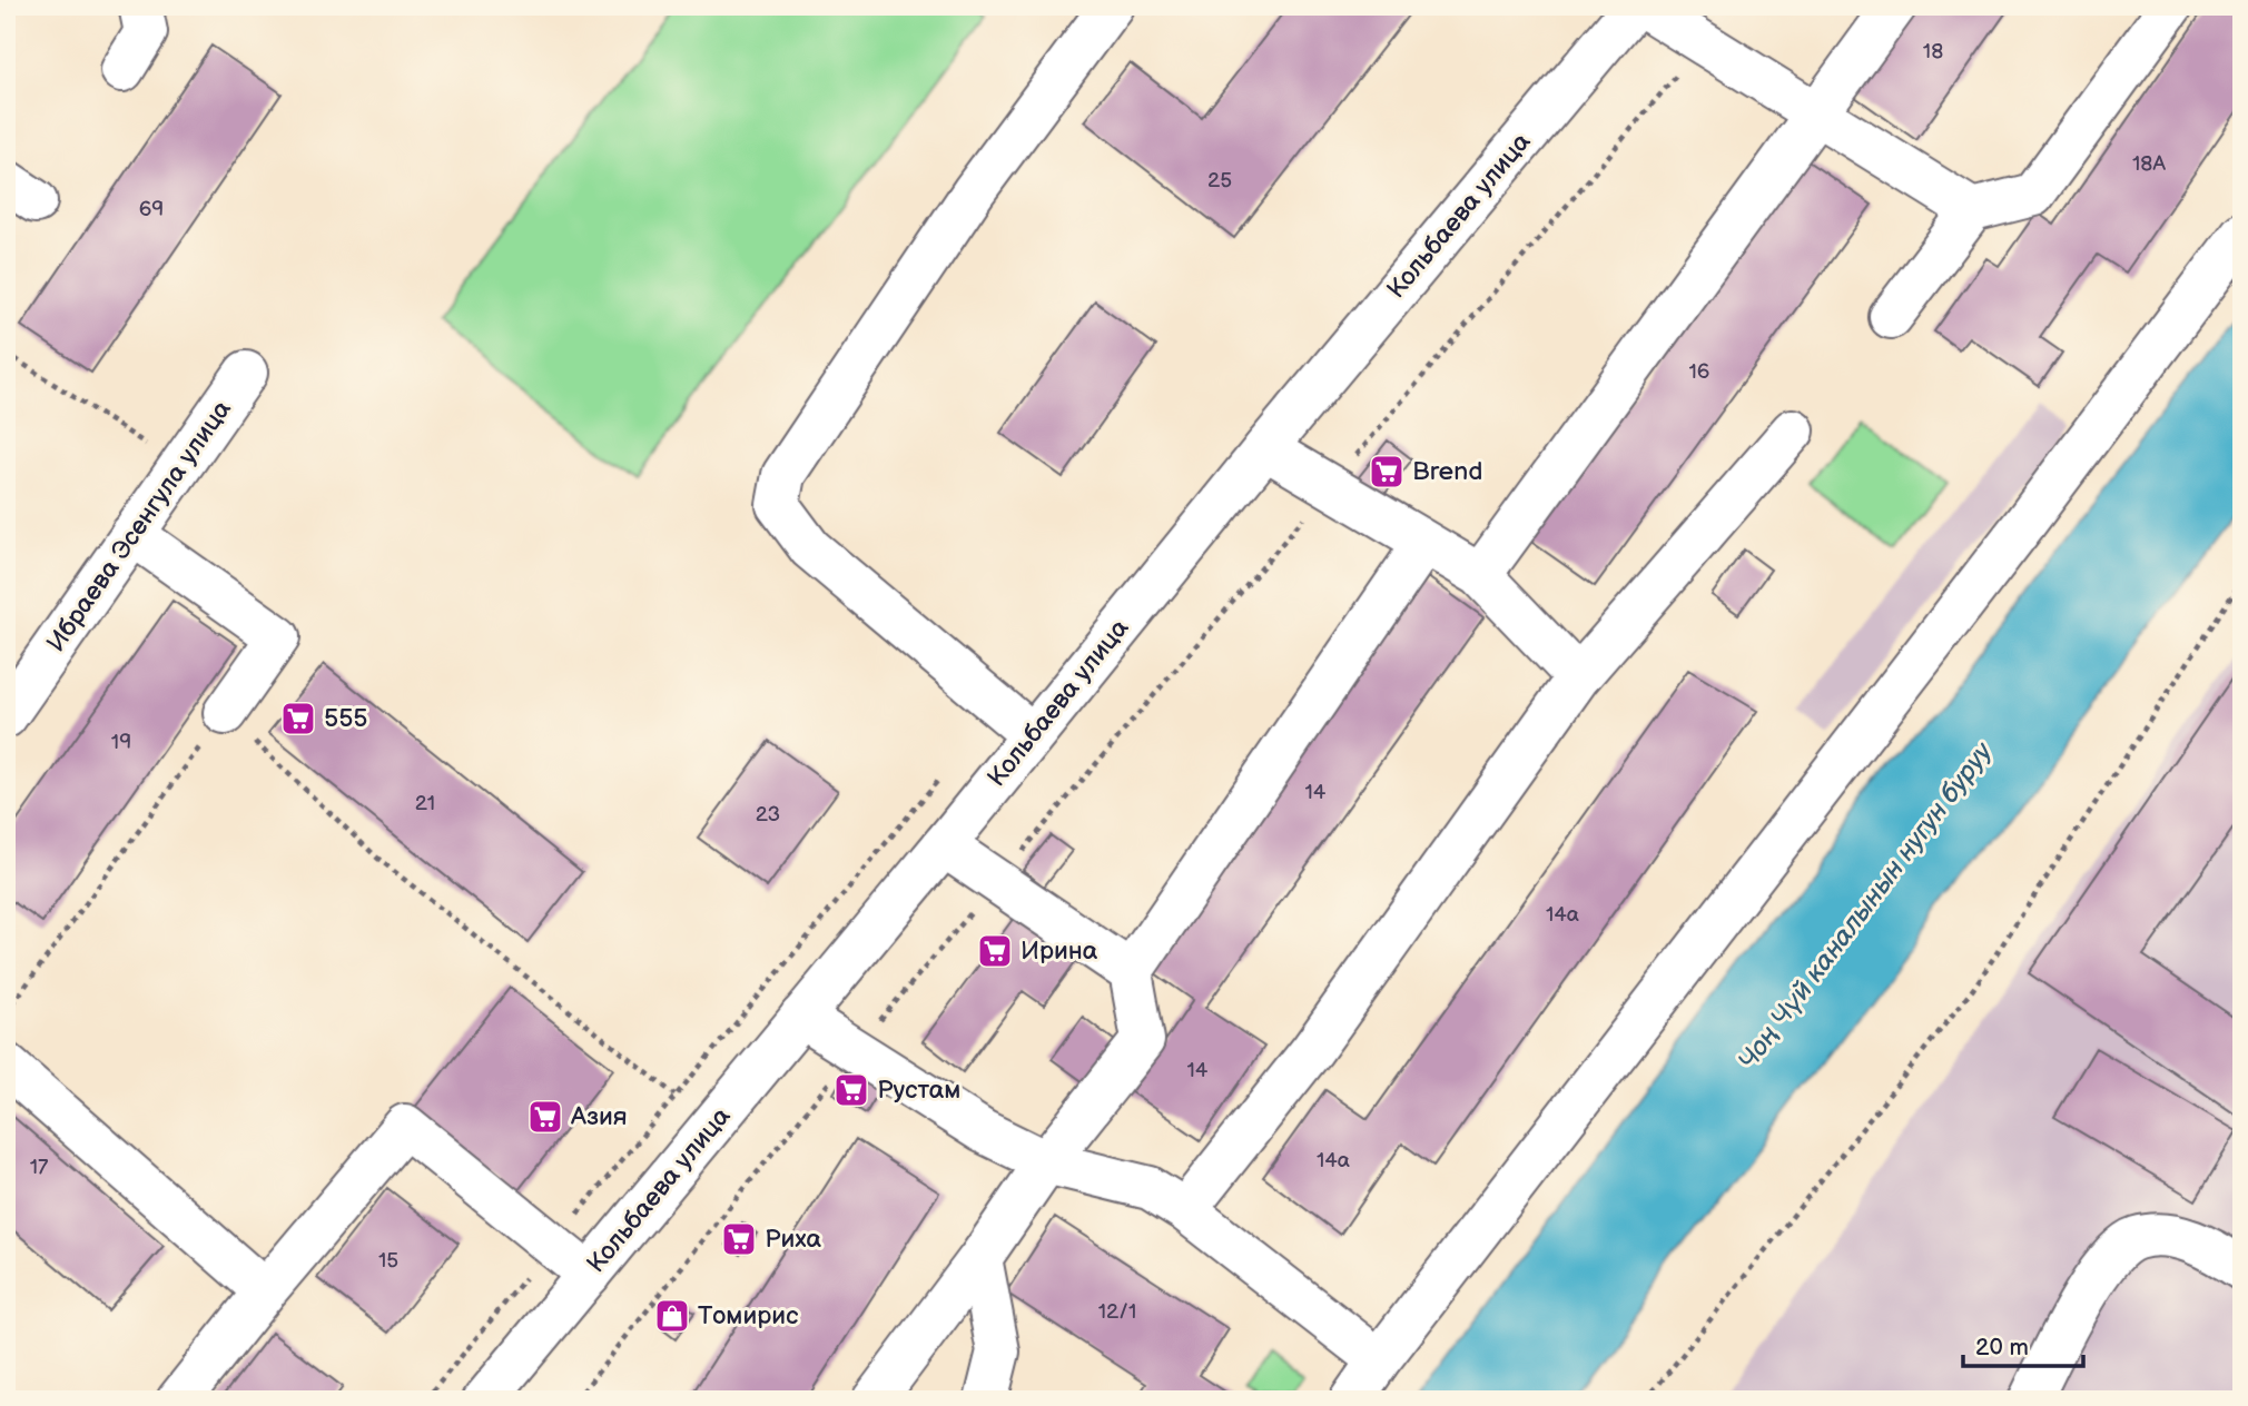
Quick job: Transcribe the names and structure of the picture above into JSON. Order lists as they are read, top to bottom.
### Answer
{
  "streets": {
    "street": ["Кольбаева улица", "Ибраева Эсенгула улица"]
  },
  "water": ["Чоң Чүй каналынын нугун буруу"],
  "places": {
    "supermarket": [
      "Brend",
      "555",
      "Ирина",
      "Рустам",
      "Азия",
      "Риха"
    ],
    "shop": ["Томирис"]
  },
  "house_numbers": [
    "18",
    "18А",
    "25",
    "69",
    "16",
    "19",
    "14",
    "21",
    "23",
    "14а",
    "14",
    "14а",
    "17",
    "15",
    "12/1"
  ],
  "scale_bar": "20 m"
}
